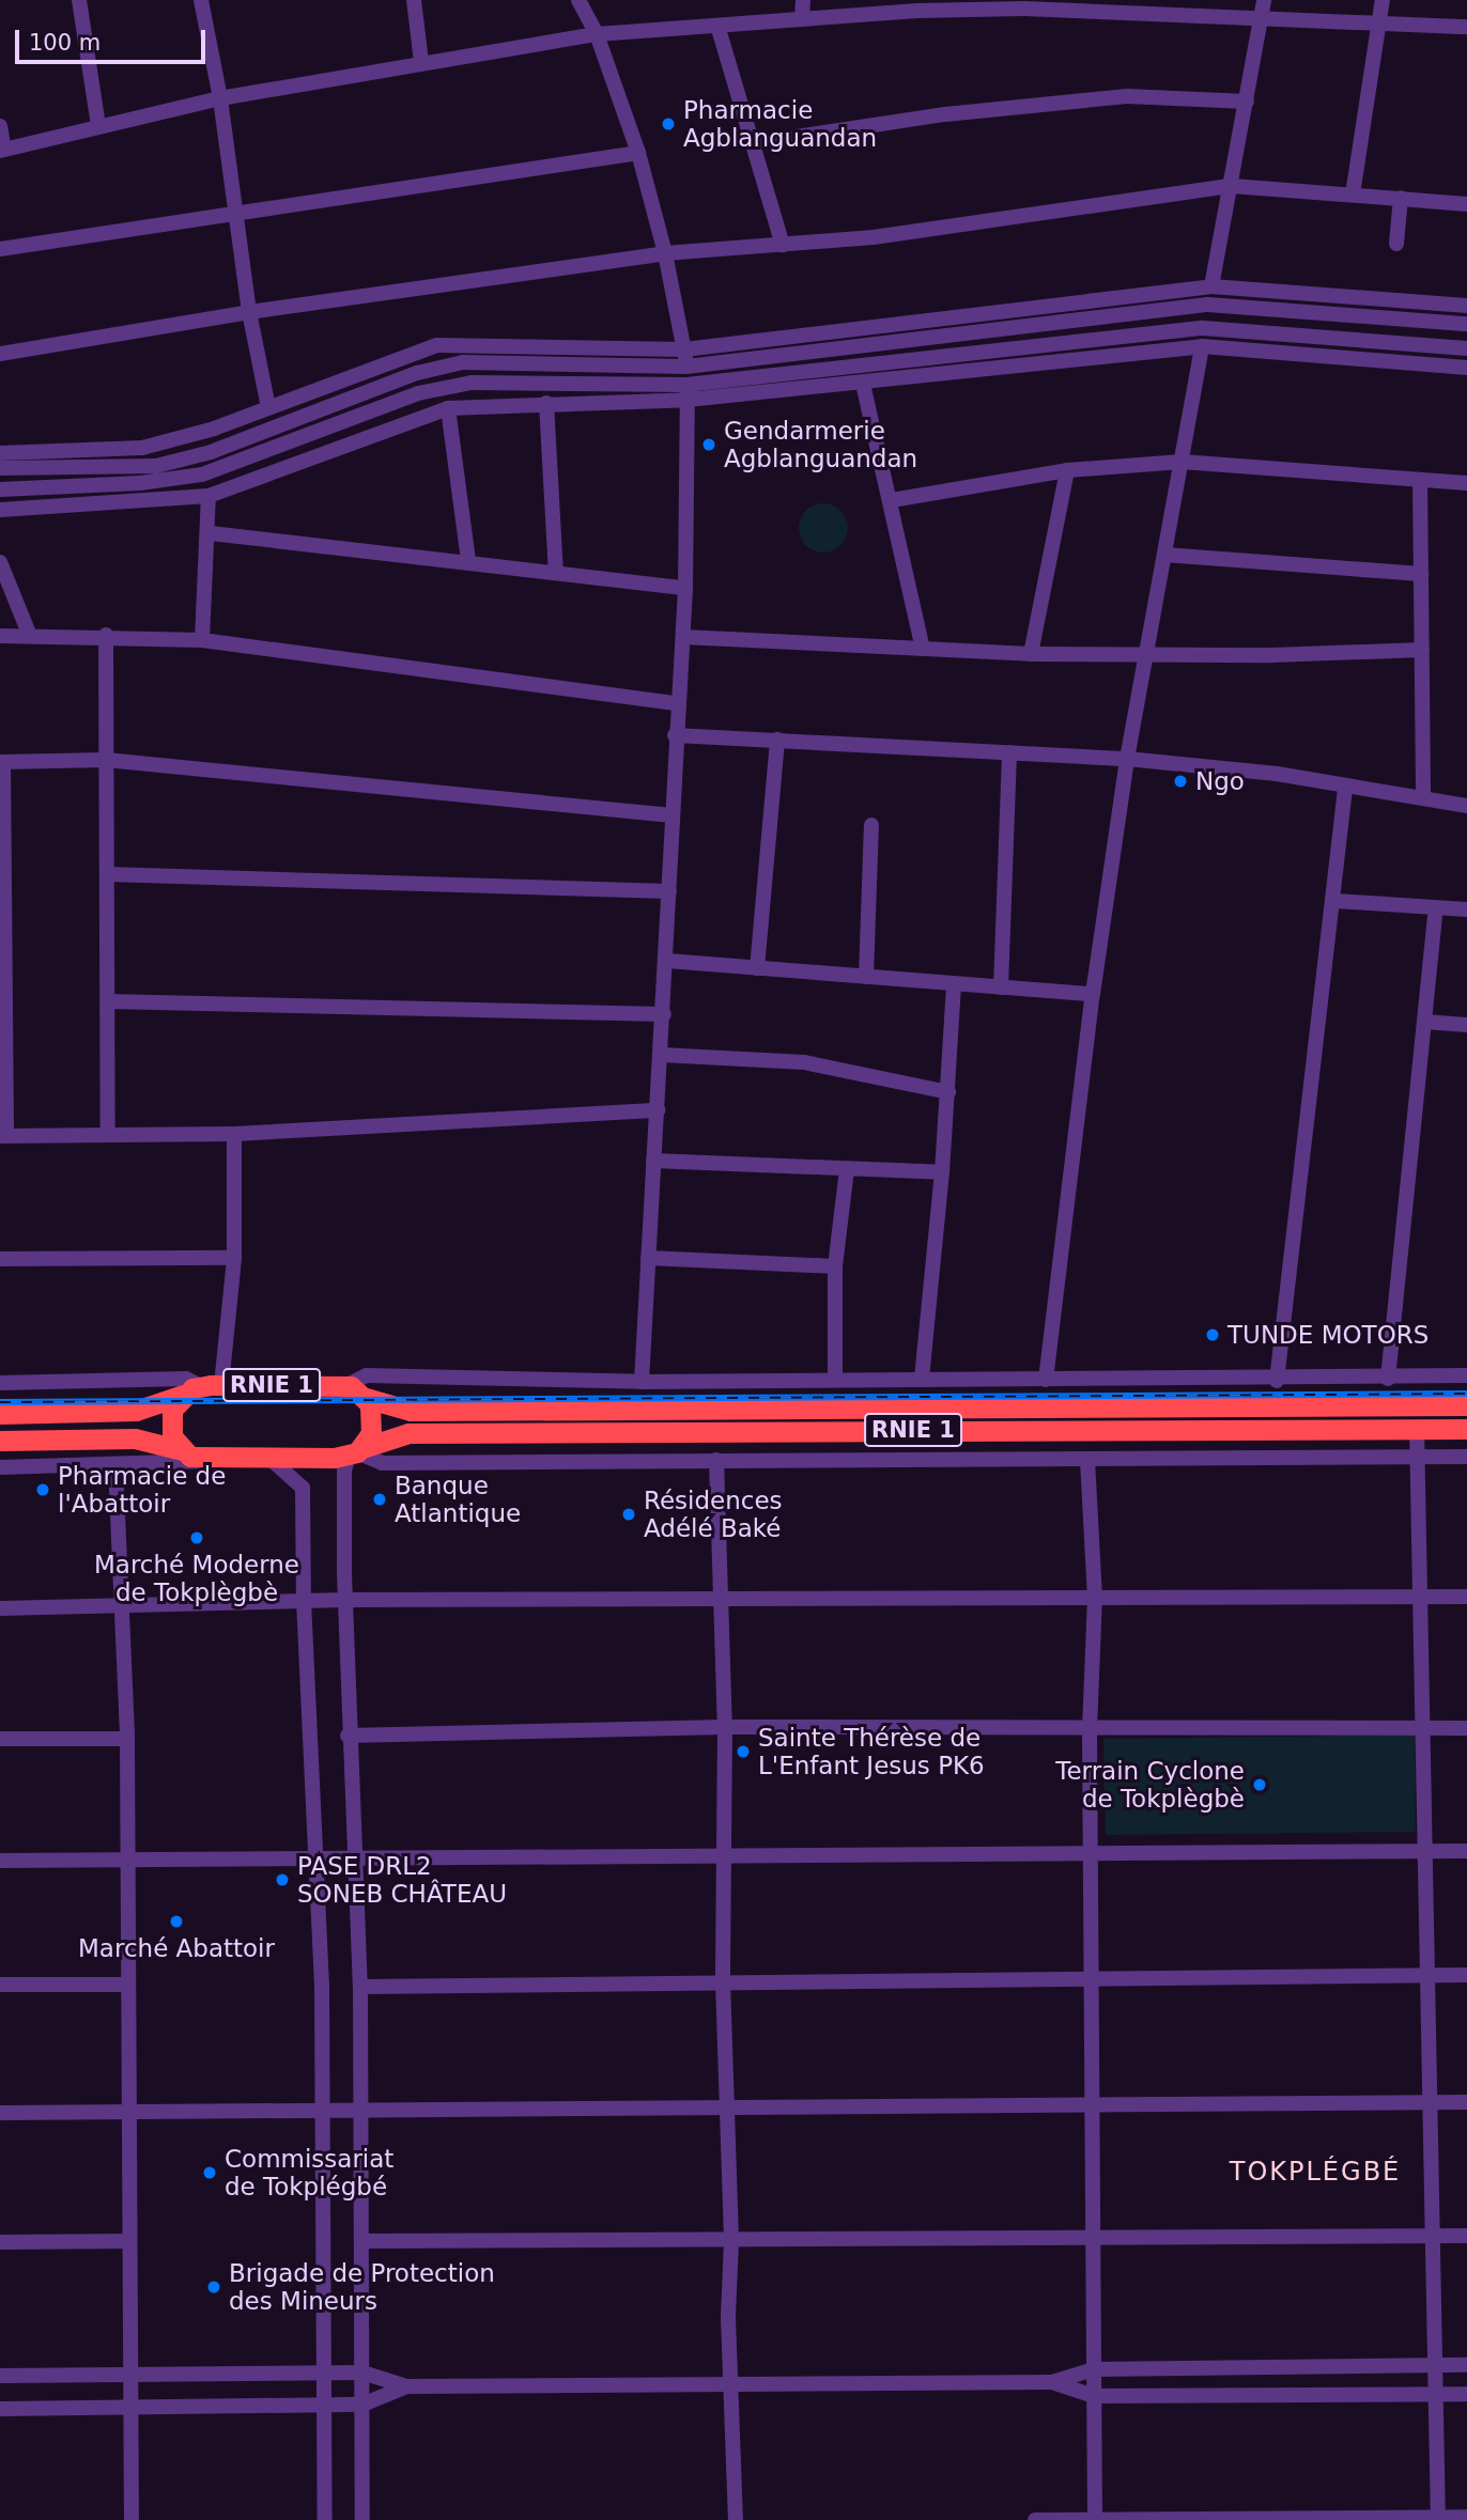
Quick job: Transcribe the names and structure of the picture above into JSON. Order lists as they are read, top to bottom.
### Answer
{
  "streets": {
    "highway": ["RNIE 1"]
  },
  "districts": ["TOKPLÉGBÉ"],
  "places": [
    "Pharmacie Agblanguandan",
    "Gendarmerie Agblanguandan",
    "Ngo",
    "TUNDE MOTORS",
    "Pharmacie de l'Abattoir",
    "Banque Atlantique",
    "Résidences Adélé Baké",
    "Marché Moderne de Tokplègbè",
    "Sainte Thérèse de L'Enfant Jesus PK6",
    "Terrain Cyclone de Tokplègbè",
    "PASE DRL2 SONEB CHÂTEAU",
    "Marché Abattoir",
    "Commissariat de Tokplégbé",
    "Brigade de Protection des Mineurs"
  ],
  "scale_bar": "100 m"
}
